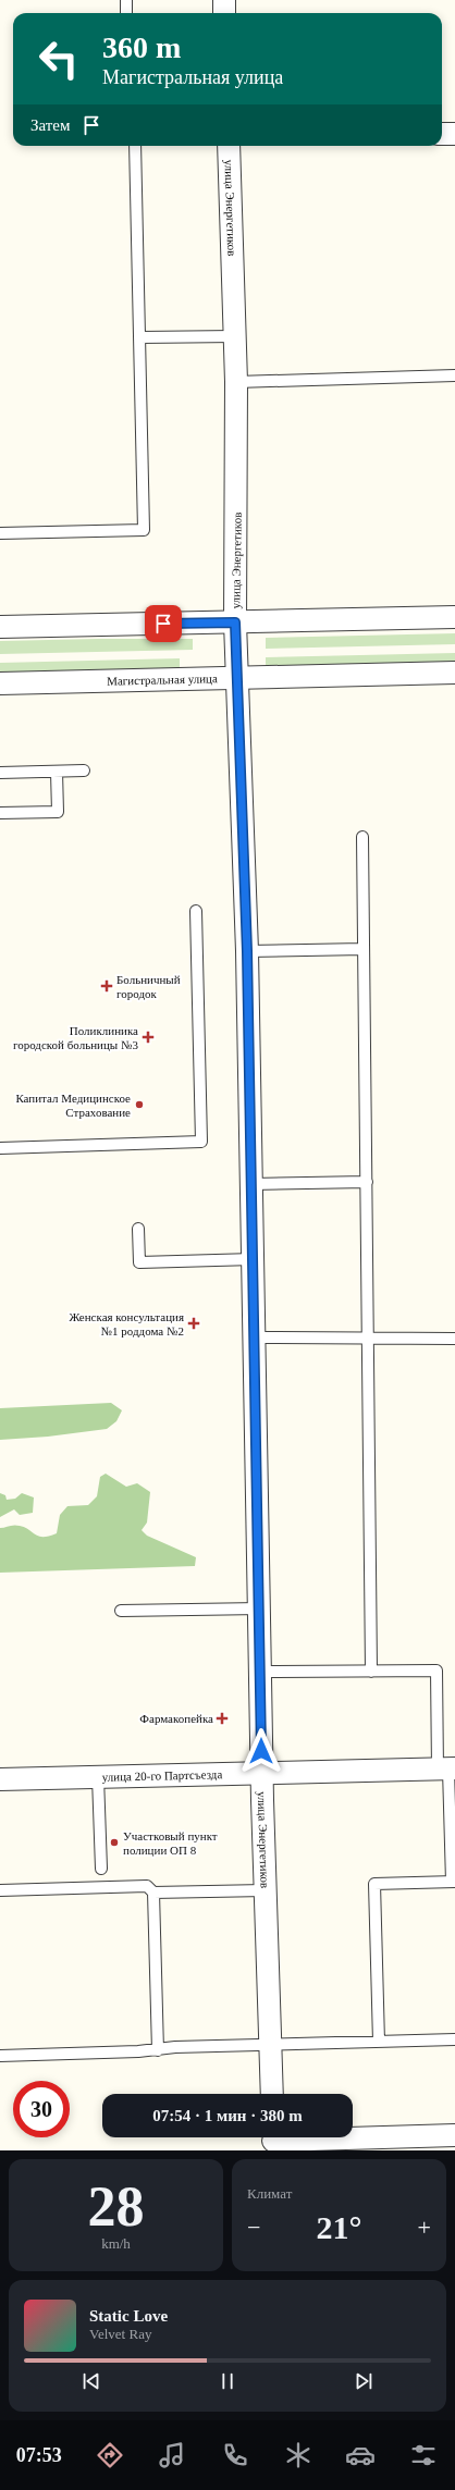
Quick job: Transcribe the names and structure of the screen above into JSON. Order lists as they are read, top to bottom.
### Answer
{
  "streets": {
    "street": ["улица Энергетиков", "Магистральная улица", "улица 20-го Партсъезда"]
  },
  "crossings": [
    ["улица Энергетиков", "Магистральная улица"],
    ["улица Энергетиков", "улица 20-го Партсъезда"]
  ],
  "places": {
    "health": [
      "Больничный городок",
      "Поликлиника городской больницы №3",
      "Женская консультация №1 роддома №2",
      "Фармакопейка"
    ],
    "other": ["Капитал Медицинское Страхование", "Участковый пункт полиции ОП 8"]
  },
  "page": {
    "turn": ["360 m", "Магистральная улица"],
    "then": "Затем",
    "limit": "30",
    "trip": "07:54 · 1 мин · 380 m",
    "tile": [
      ["28", "km/h"],
      "Климат"
    ],
    "heat": ["−", "21°", "+"],
    "song": ["Static Love", "Velvet Ray"],
    "tabs": "07:53"
  }
}
